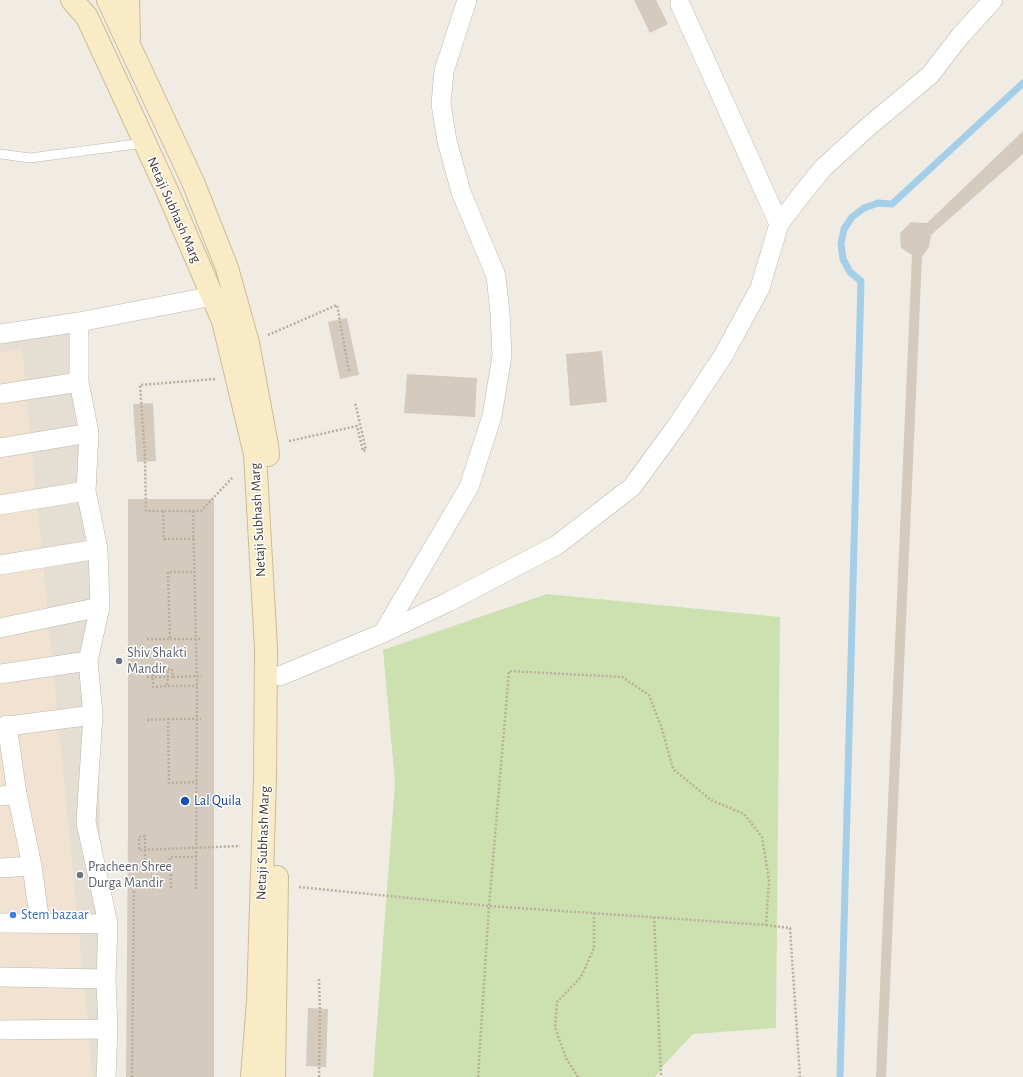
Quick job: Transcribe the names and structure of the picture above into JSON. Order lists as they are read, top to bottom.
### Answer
{
  "streets": {
    "main road": ["Netaji Subhash Marg"]
  },
  "places": [
    "Shiv Shakti Mandir",
    "Lal Quila",
    "Pracheen Shree Durga Mandir",
    "Stem bazaar"
  ]
}
